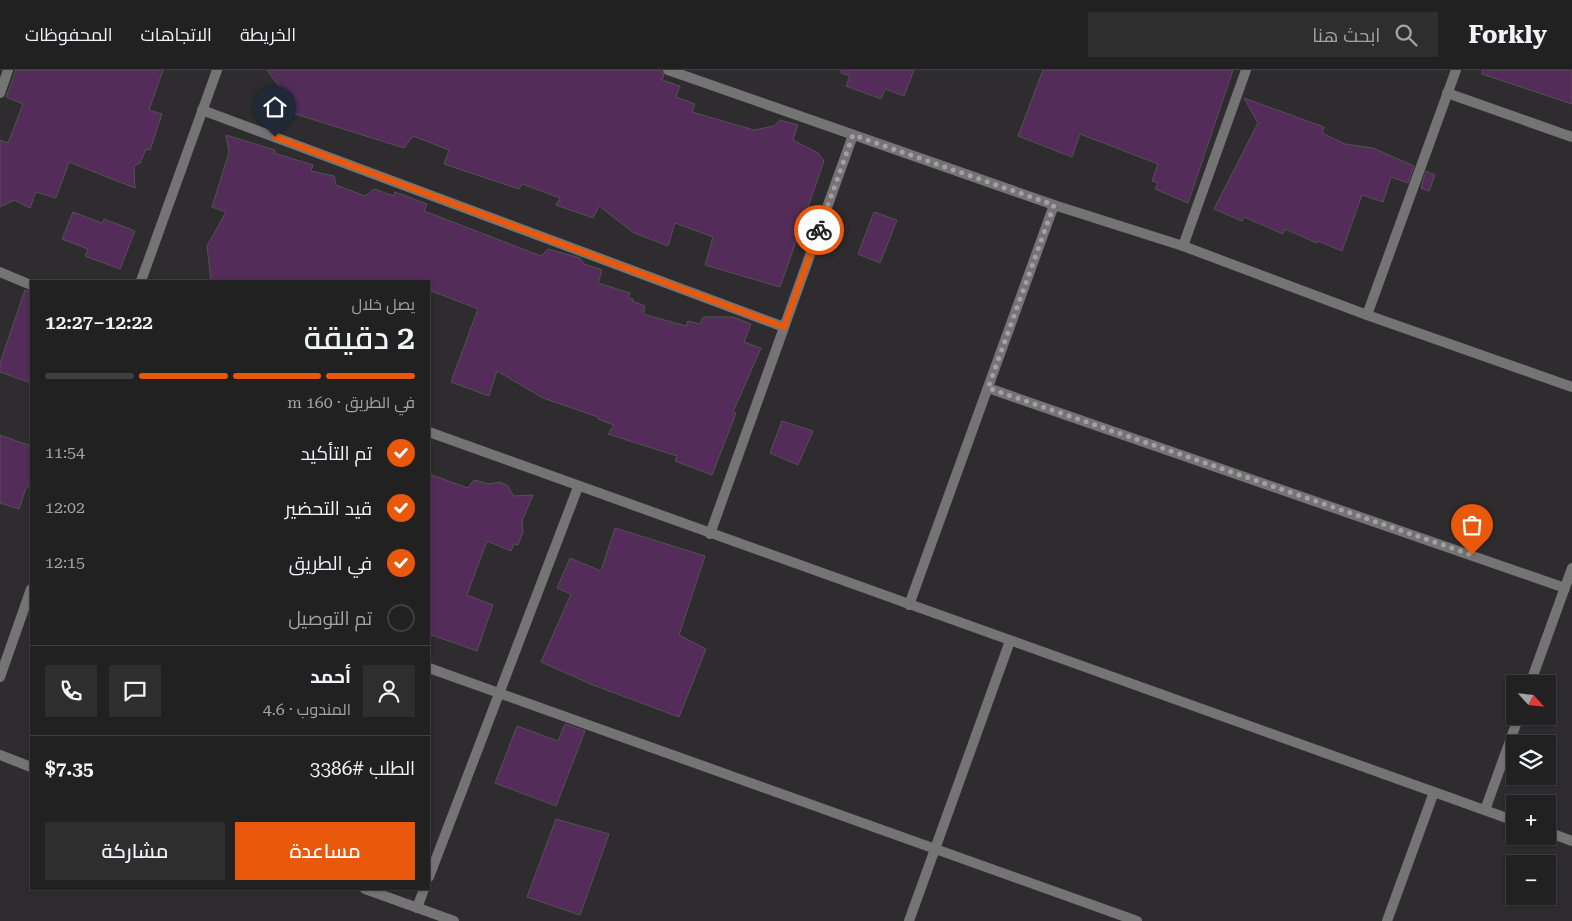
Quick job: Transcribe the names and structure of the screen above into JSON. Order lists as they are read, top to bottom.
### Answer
{
  "north": "bottom right",
  "page": {
    "header": "Forkly",
    "search": "ابحث هنا",
    "nav": ["الخريطة", "الاتجاهات", "المحفوظات"],
    "heading": ["2 دقيقة", "يصل خلال", "12:22–12:27"],
    "panel": [
      "أحمد",
      "المندوب · 4.6",
      "الطلب #3386",
      "$7.35"
    ],
    "bar": "في الطريق · 160 m",
    "list": [
      ["تم التأكيد", "11:54"],
      ["قيد التحضير", "12:02"],
      ["في الطريق", "12:15"],
      "تم التوصيل"
    ],
    "map_buttons": ["+", "−"],
    "buttons": ["مساعدة", "مشاركة"]
  }
}
